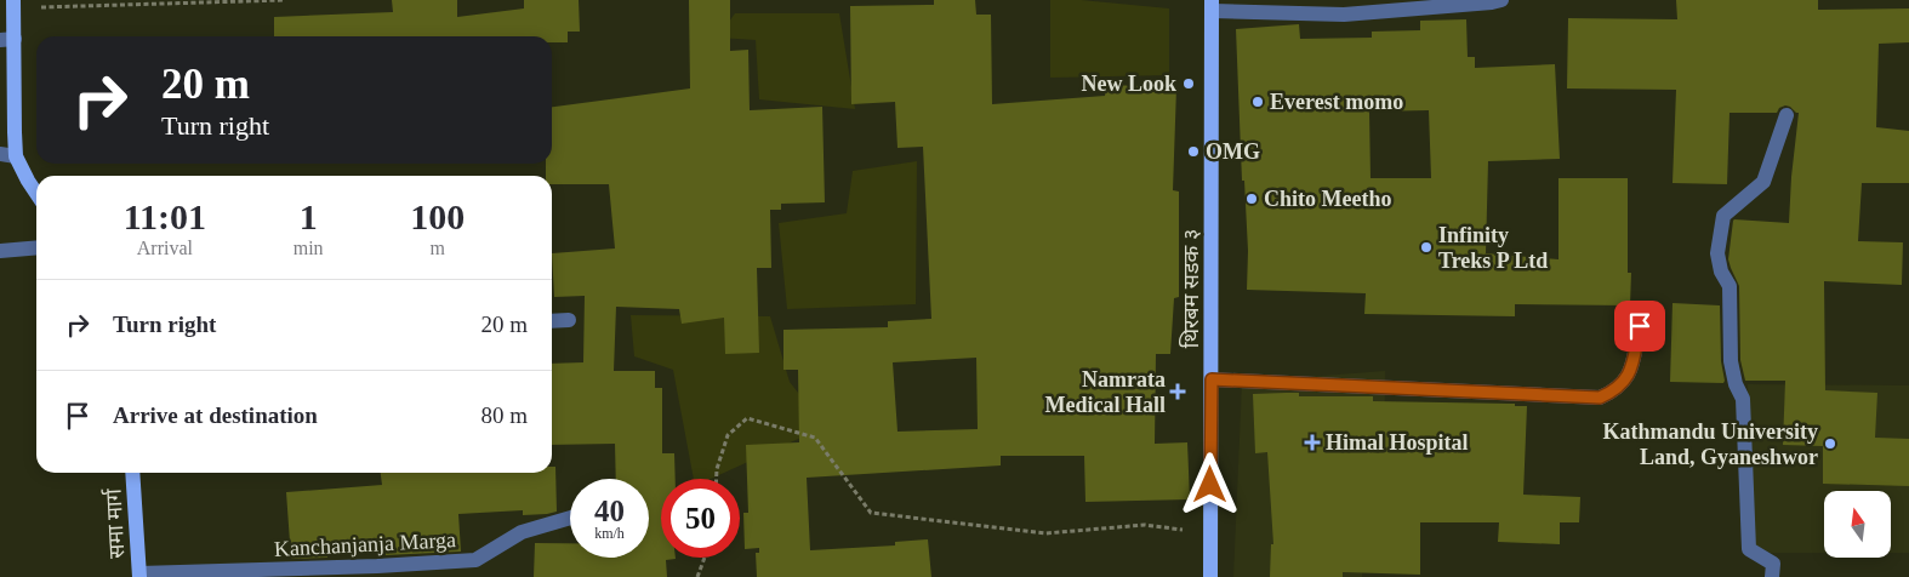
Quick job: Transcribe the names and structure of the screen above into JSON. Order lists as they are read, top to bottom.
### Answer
{
  "streets": {
    "main road": ["थिरबम सडक ३", "समा मार्ग"],
    "street": ["Kanchanjanja Marga"]
  },
  "crossings": [
    ["समा मार्ग", "Kanchanjanja Marga"]
  ],
  "places": {
    "other": [
      "New Look",
      "Everest momo",
      "OMG",
      "Chito Meetho",
      "Infinity Treks P Ltd",
      "Kathmandu University Land, Gyaneshwor"
    ],
    "health": ["Namrata Medical Hall", "Himal Hospital"]
  },
  "north": "top",
  "page": {
    "turn": ["20 m", "Turn right"],
    "eta": [
      "11:01",
      "Arrival",
      "1",
      "min",
      "100",
      "m"
    ],
    "list": [
      {
        "name": "Turn right",
        "value": "20 m"
      },
      {
        "name": "Arrive at destination",
        "value": "80 m"
      }
    ],
    "speed": "40 km/h",
    "limit": "50"
  }
}
